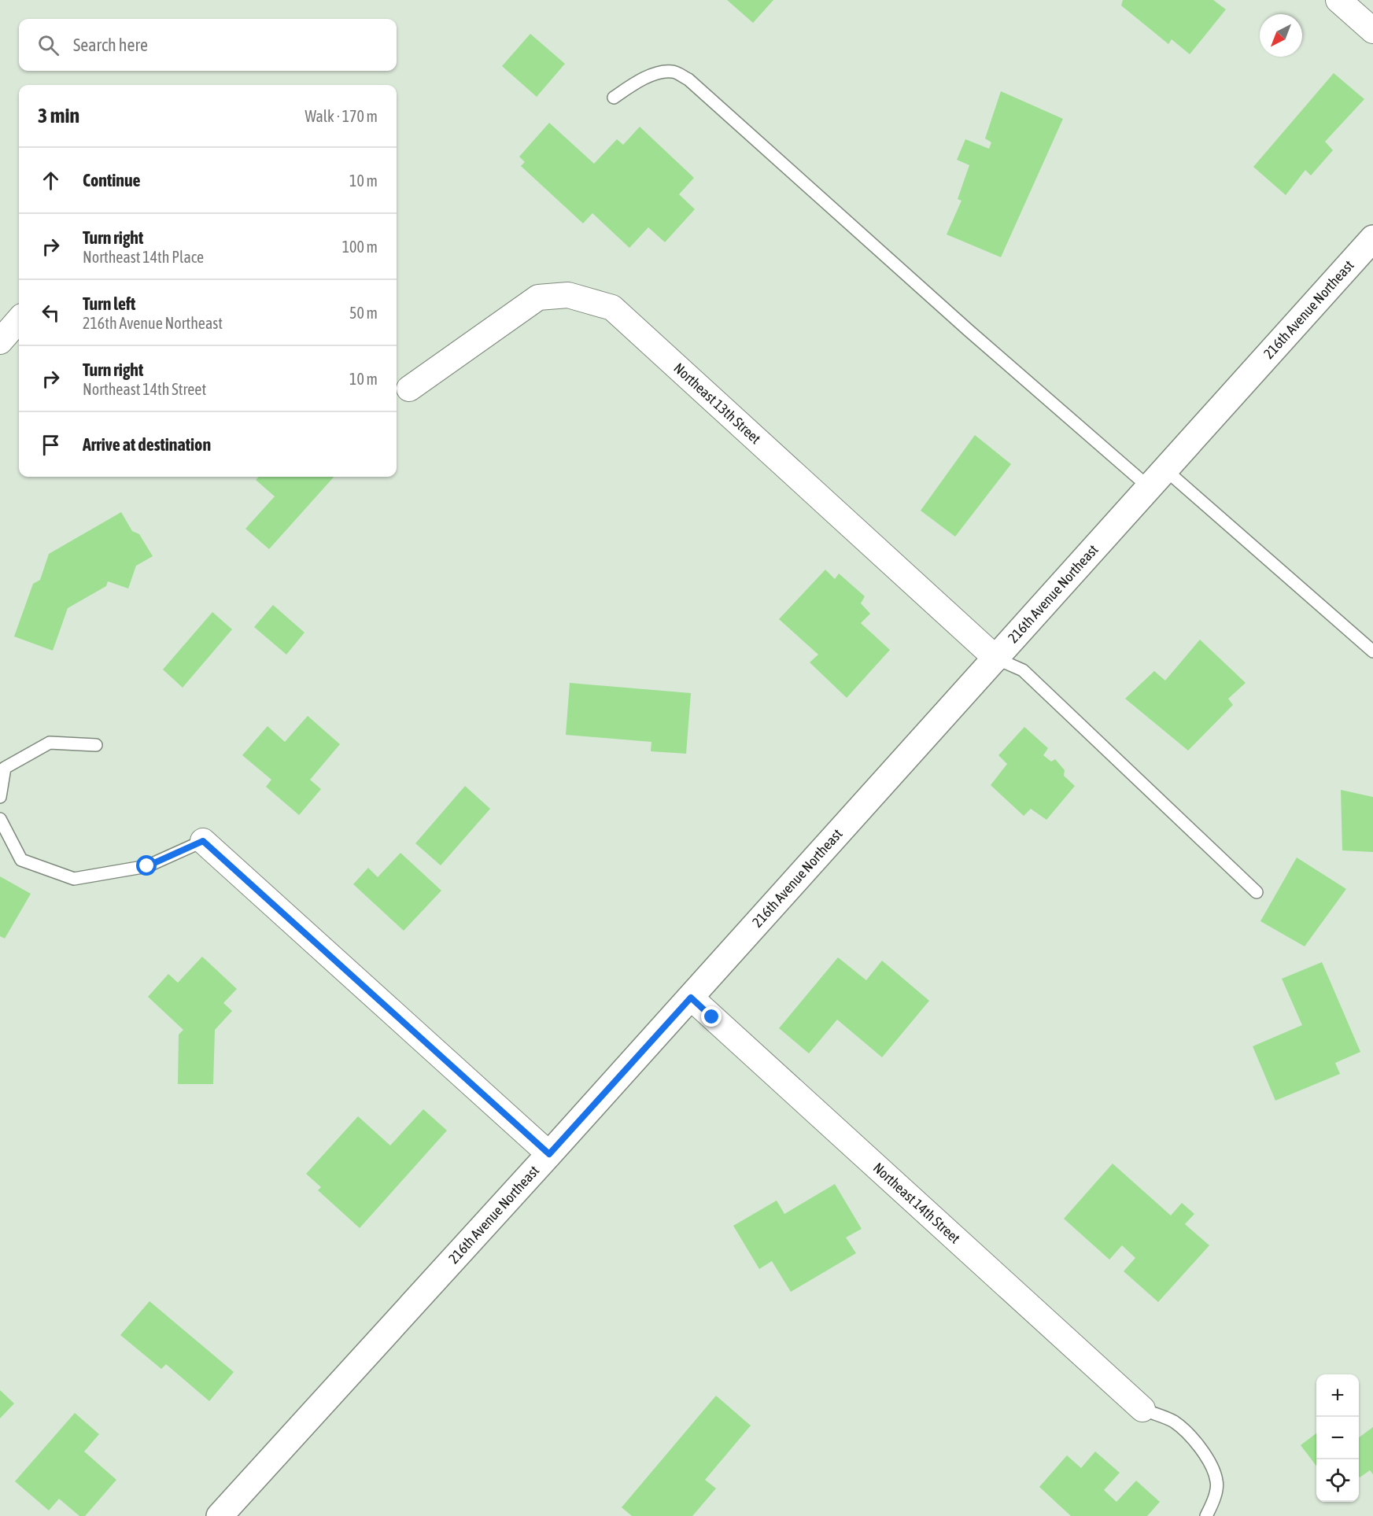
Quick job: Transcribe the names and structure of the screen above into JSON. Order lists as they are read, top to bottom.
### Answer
{
  "streets": {
    "street": ["216th Avenue Northeast", "Northeast 13th Street", "Northeast 14th Street"]
  },
  "crossings": [
    ["216th Avenue Northeast", "Northeast 13th Street"],
    ["216th Avenue Northeast", "Northeast 14th Street"]
  ],
  "north": "bottom left",
  "page": {
    "search": "Search here",
    "heading": ["3 min", "Walk · 170 m"],
    "list": [
      ["Continue", "10 m"],
      ["Turn right", "Northeast 14th Place", "100 m"],
      ["Turn left", "216th Avenue Northeast", "50 m"],
      ["Turn right", "Northeast 14th Street", "10 m"],
      "Arrive at destination"
    ],
    "map_buttons": ["+", "−"]
  }
}
